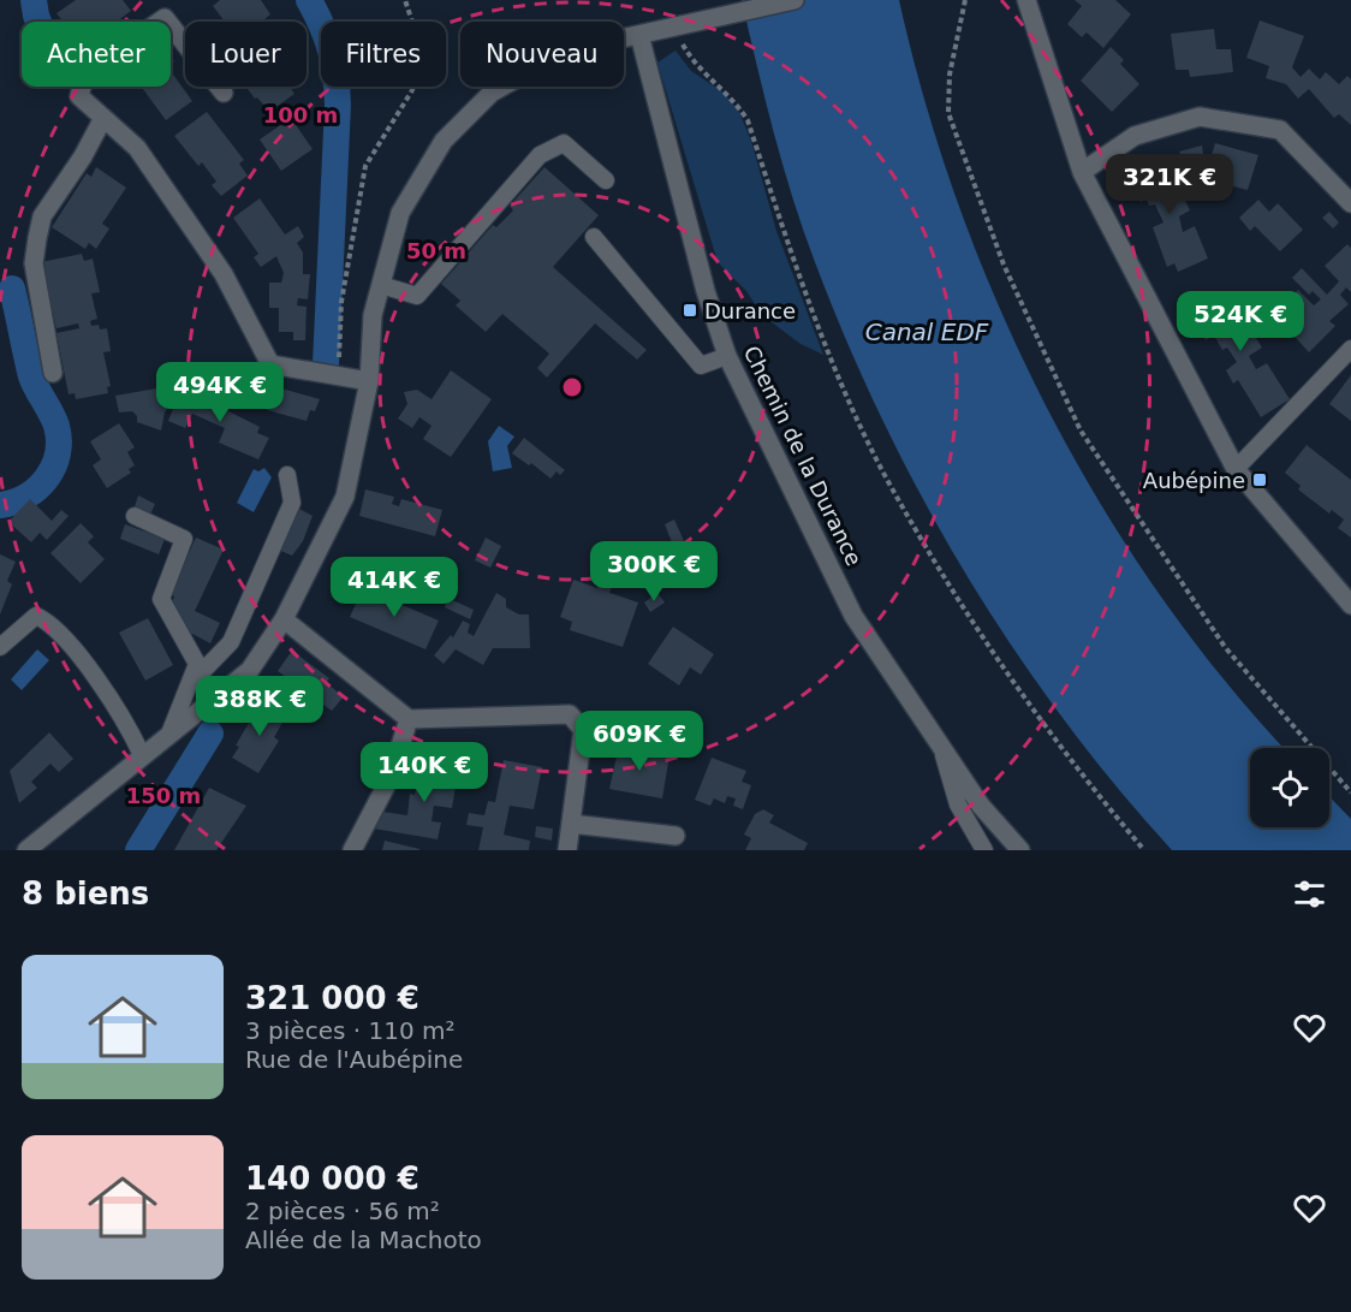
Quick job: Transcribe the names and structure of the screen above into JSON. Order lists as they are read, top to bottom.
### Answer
{
  "streets": {
    "street": ["Chemin de la Durance"]
  },
  "water": ["Canal EDF"],
  "places": {
    "transit": ["Durance", "Aubépine"]
  },
  "page": {
    "chip": [
      "Acheter",
      "Louer",
      "Filtres",
      "Nouveau"
    ],
    "price": [
      "321K €",
      "524K €",
      "494K €",
      "300K €",
      "414K €",
      "388K €",
      "609K €",
      "140K €"
    ],
    "heading": "8 biens",
    "list": [
      {
        "name": "321 000 €",
        "note": "3 pièces · 110 m² · Rue de l'Aubépine"
      },
      {
        "name": "140 000 €",
        "note": "2 pièces · 56 m² · Allée de la Machoto"
      }
    ]
  },
  "rings": ["100 m", "50 m", "150 m"]
}
